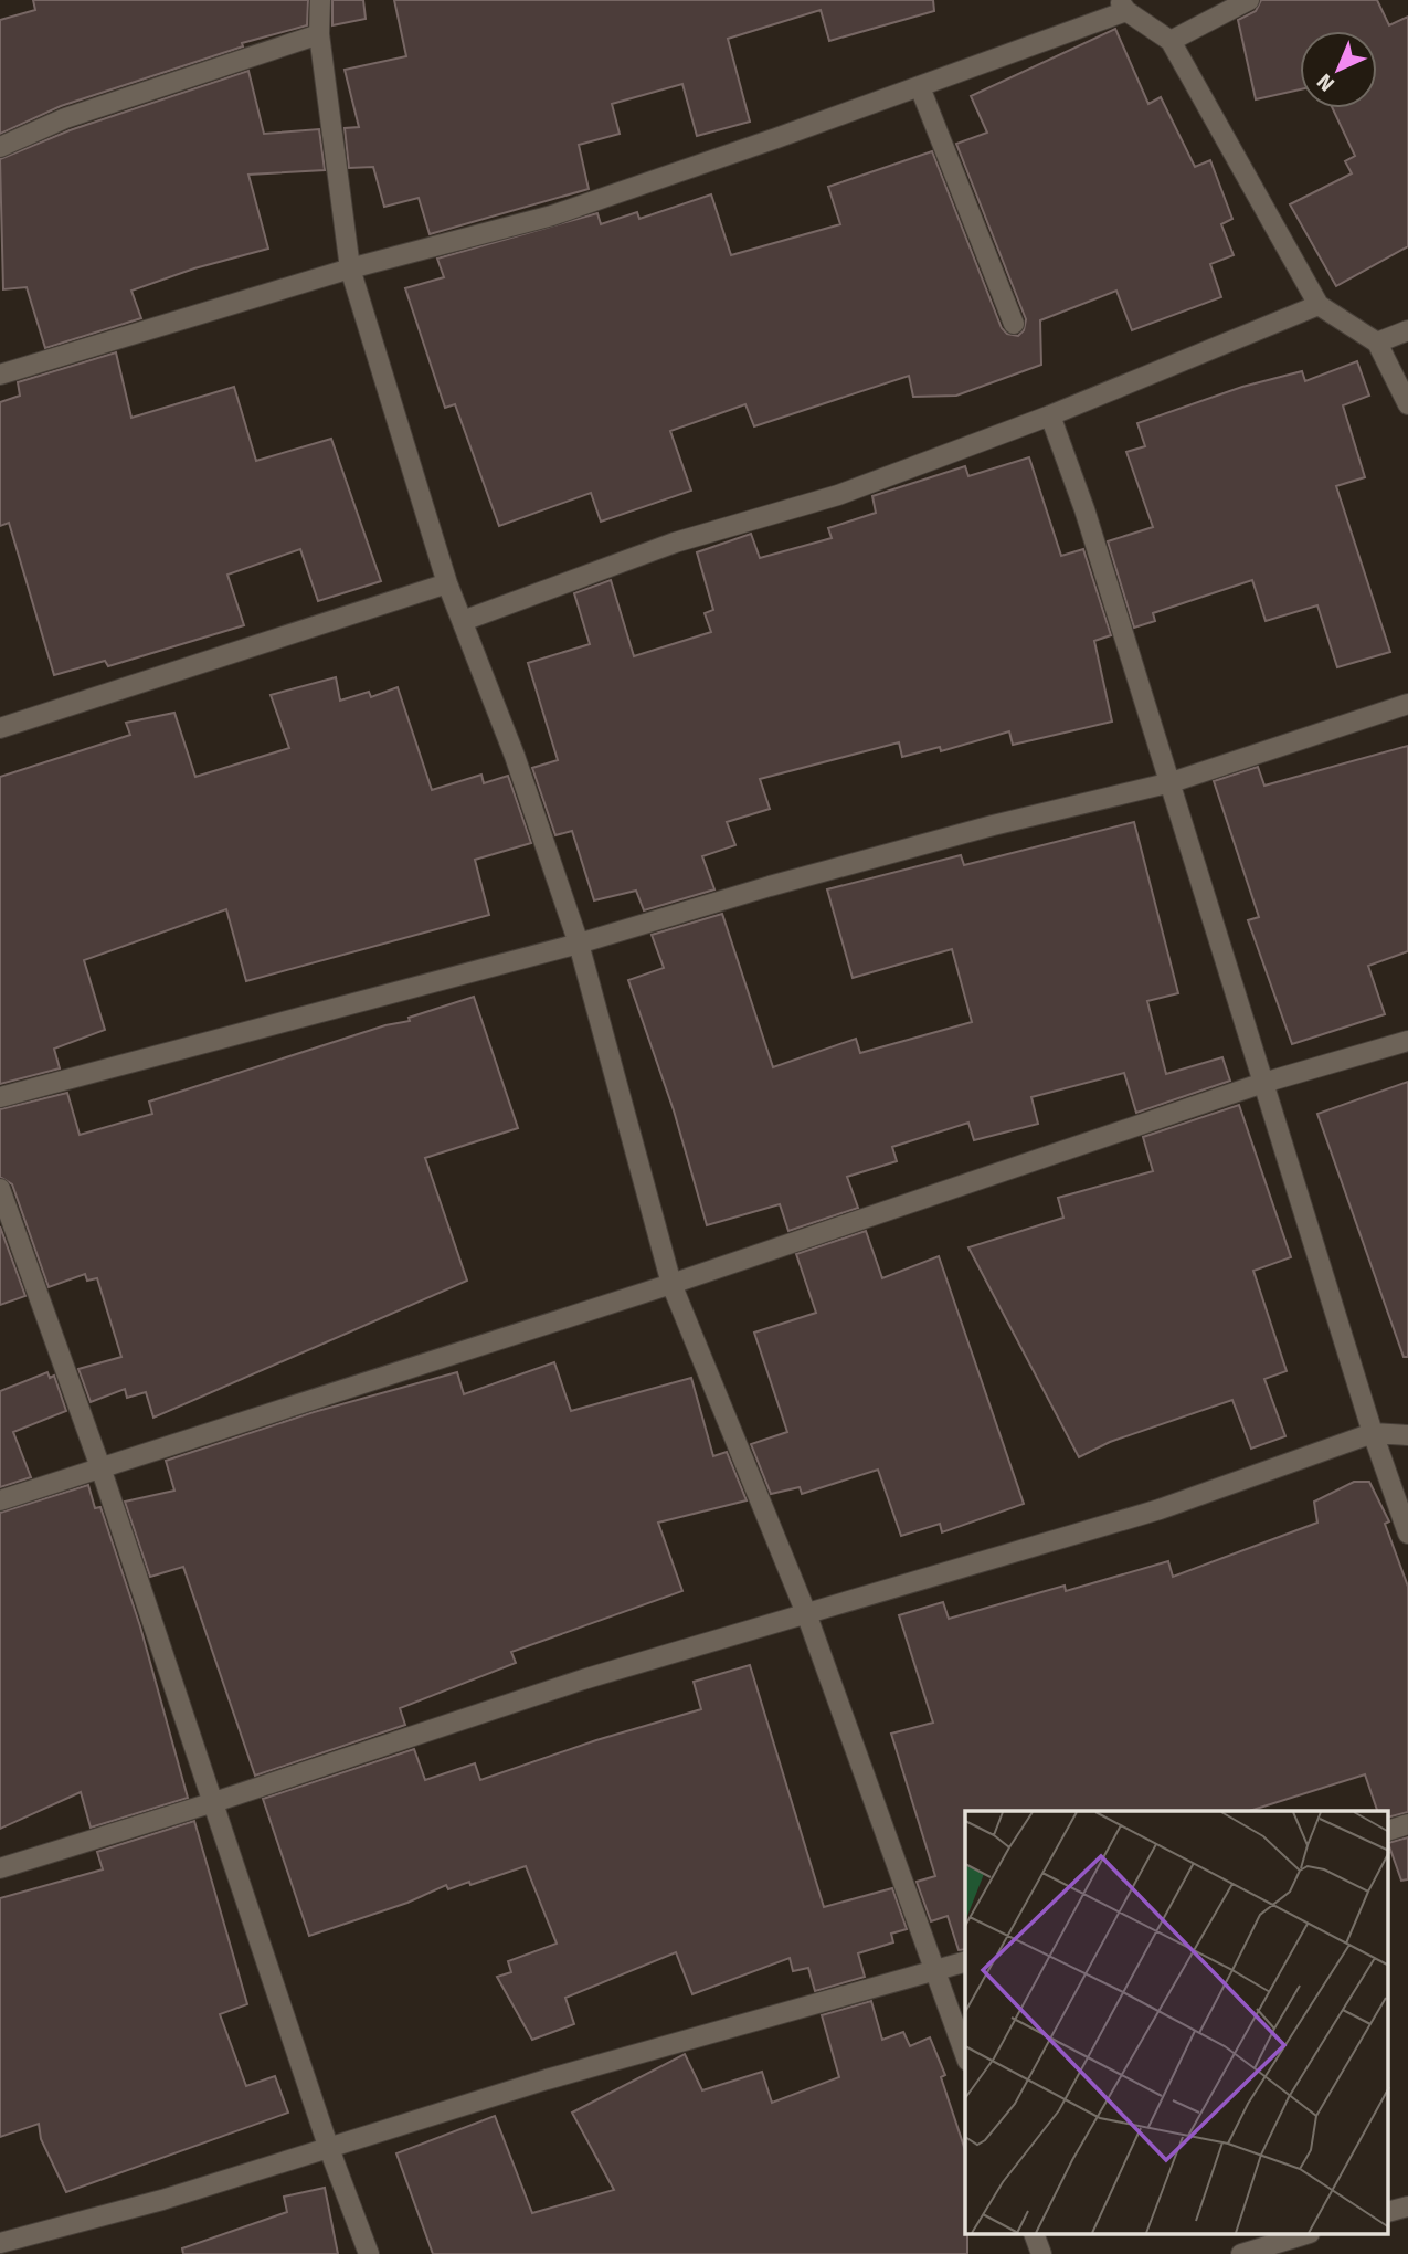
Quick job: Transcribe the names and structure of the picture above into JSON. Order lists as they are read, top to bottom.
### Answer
{
  "north": "bottom left"
}
